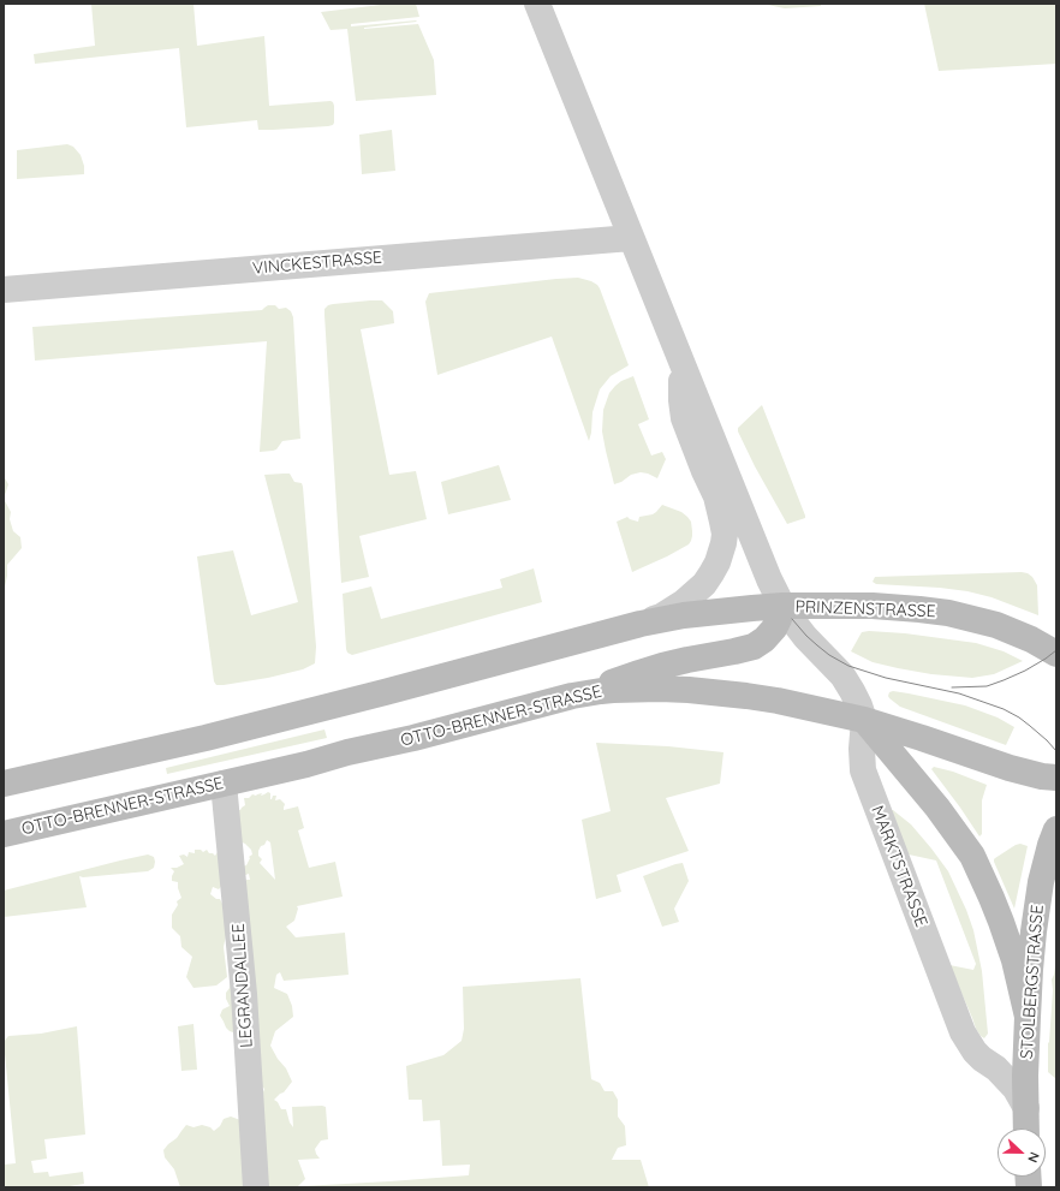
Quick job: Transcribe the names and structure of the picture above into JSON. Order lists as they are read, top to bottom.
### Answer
{
  "streets": {
    "street": [
      "VINCKESTRASSE",
      "PRINZENSTRASSE",
      "OTTO-BRENNER-STRASSE",
      "MARKTSTRASSE",
      "STOLBERGSTRASSE",
      "LEGRANDALLEE"
    ]
  },
  "crossings": [
    ["PRINZENSTRASSE", "MARKTSTRASSE"],
    ["OTTO-BRENNER-STRASSE", "MARKTSTRASSE"],
    ["OTTO-BRENNER-STRASSE", "LEGRANDALLEE"],
    ["MARKTSTRASSE", "STOLBERGSTRASSE"]
  ],
  "north": "right"
}
